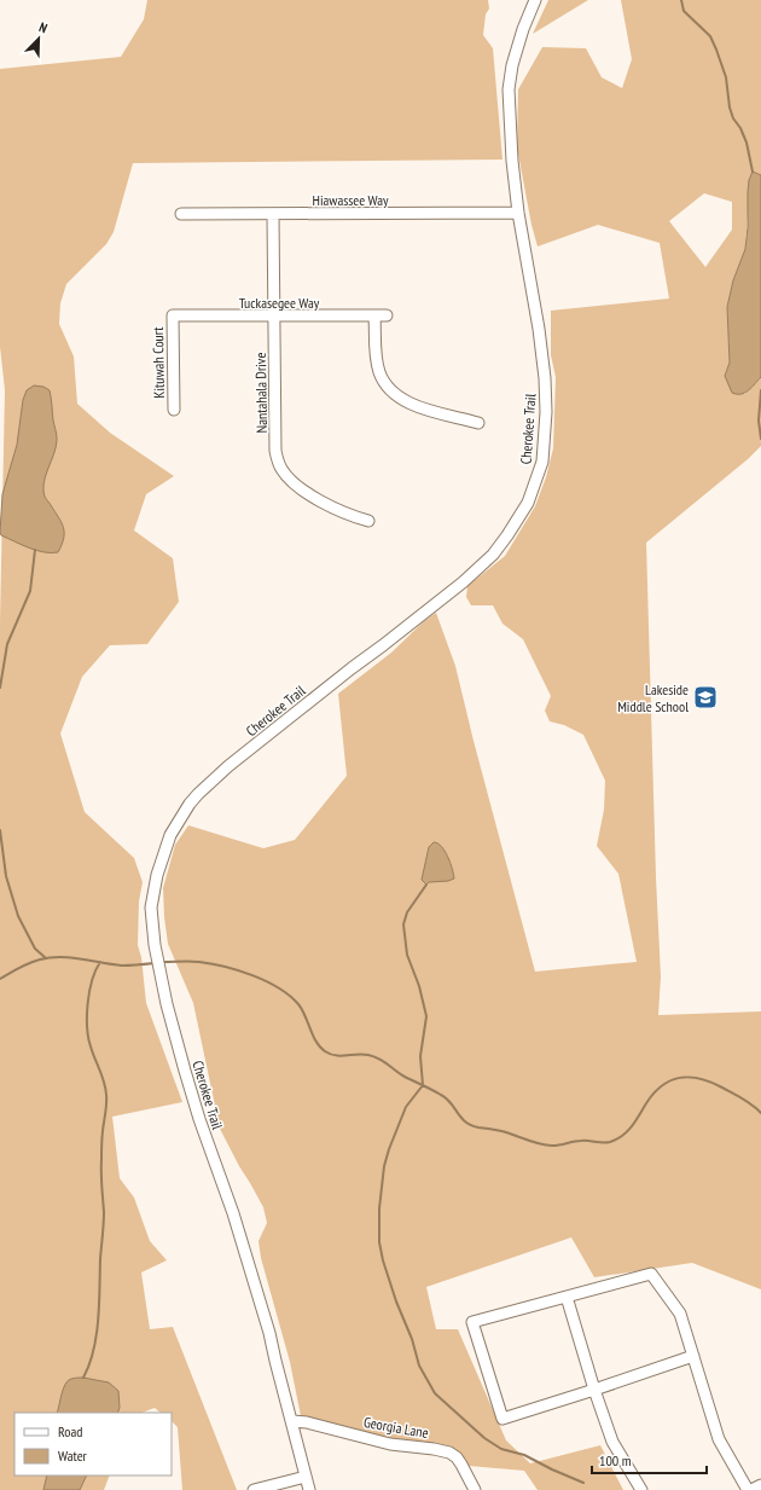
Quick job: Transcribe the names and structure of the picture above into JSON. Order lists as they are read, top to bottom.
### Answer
{
  "streets": {
    "street": [
      "Hiawassee Way",
      "Tuckasegee Way",
      "Kituwah Court",
      "Nantahala Drive",
      "Cherokee Trail",
      "Georgia Lane"
    ]
  },
  "crossings": [
    ["Hiawassee Way", "Nantahala Drive"],
    ["Hiawassee Way", "Cherokee Trail"],
    ["Tuckasegee Way", "Kituwah Court"],
    ["Tuckasegee Way", "Nantahala Drive"],
    ["Cherokee Trail", "Georgia Lane"]
  ],
  "places": {
    "school or university": ["Lakeside Middle School"]
  },
  "legend": ["Road", "Water"],
  "scale_bar": "100 m",
  "north": "top right"
}
